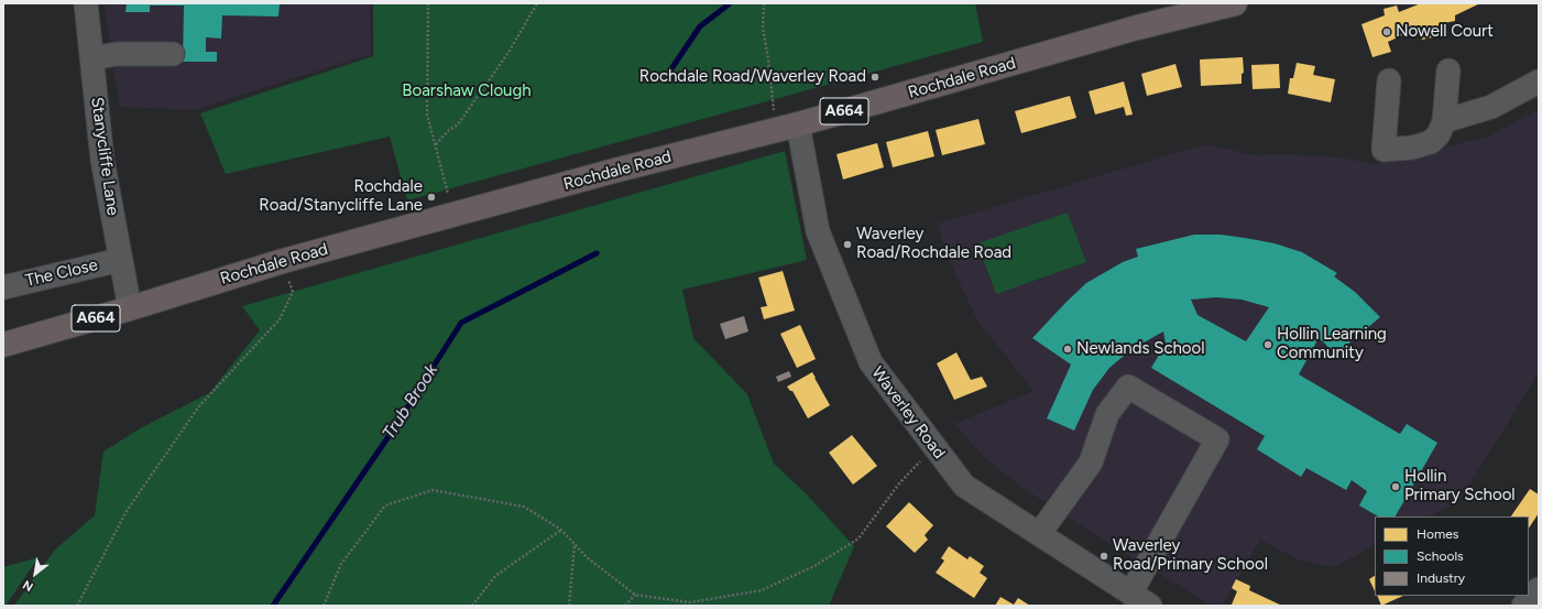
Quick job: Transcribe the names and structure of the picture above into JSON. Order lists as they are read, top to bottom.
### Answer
{
  "streets": {
    "main road": ["Rochdale Road", "A664"],
    "street": ["Stanycliffe Lane", "The Close", "Waverley Road"]
  },
  "crossings": [
    ["Rochdale Road", "Stanycliffe Lane"],
    ["Rochdale Road", "Waverley Road"],
    ["Stanycliffe Lane", "The Close"]
  ],
  "water": ["Trub Brook"],
  "parks": ["Boarshaw Clough"],
  "places": [
    "Nowell Court",
    "Rochdale Road/Waverley Road",
    "Rochdale Road/Stanycliffe Lane",
    "Waverley Road/Rochdale Road",
    "Hollin Learning Community",
    "Newlands School",
    "Hollin Primary School",
    "Waverley Road/Primary School"
  ],
  "legend": ["Homes", "Schools", "Industry"],
  "north": "bottom left"
}
